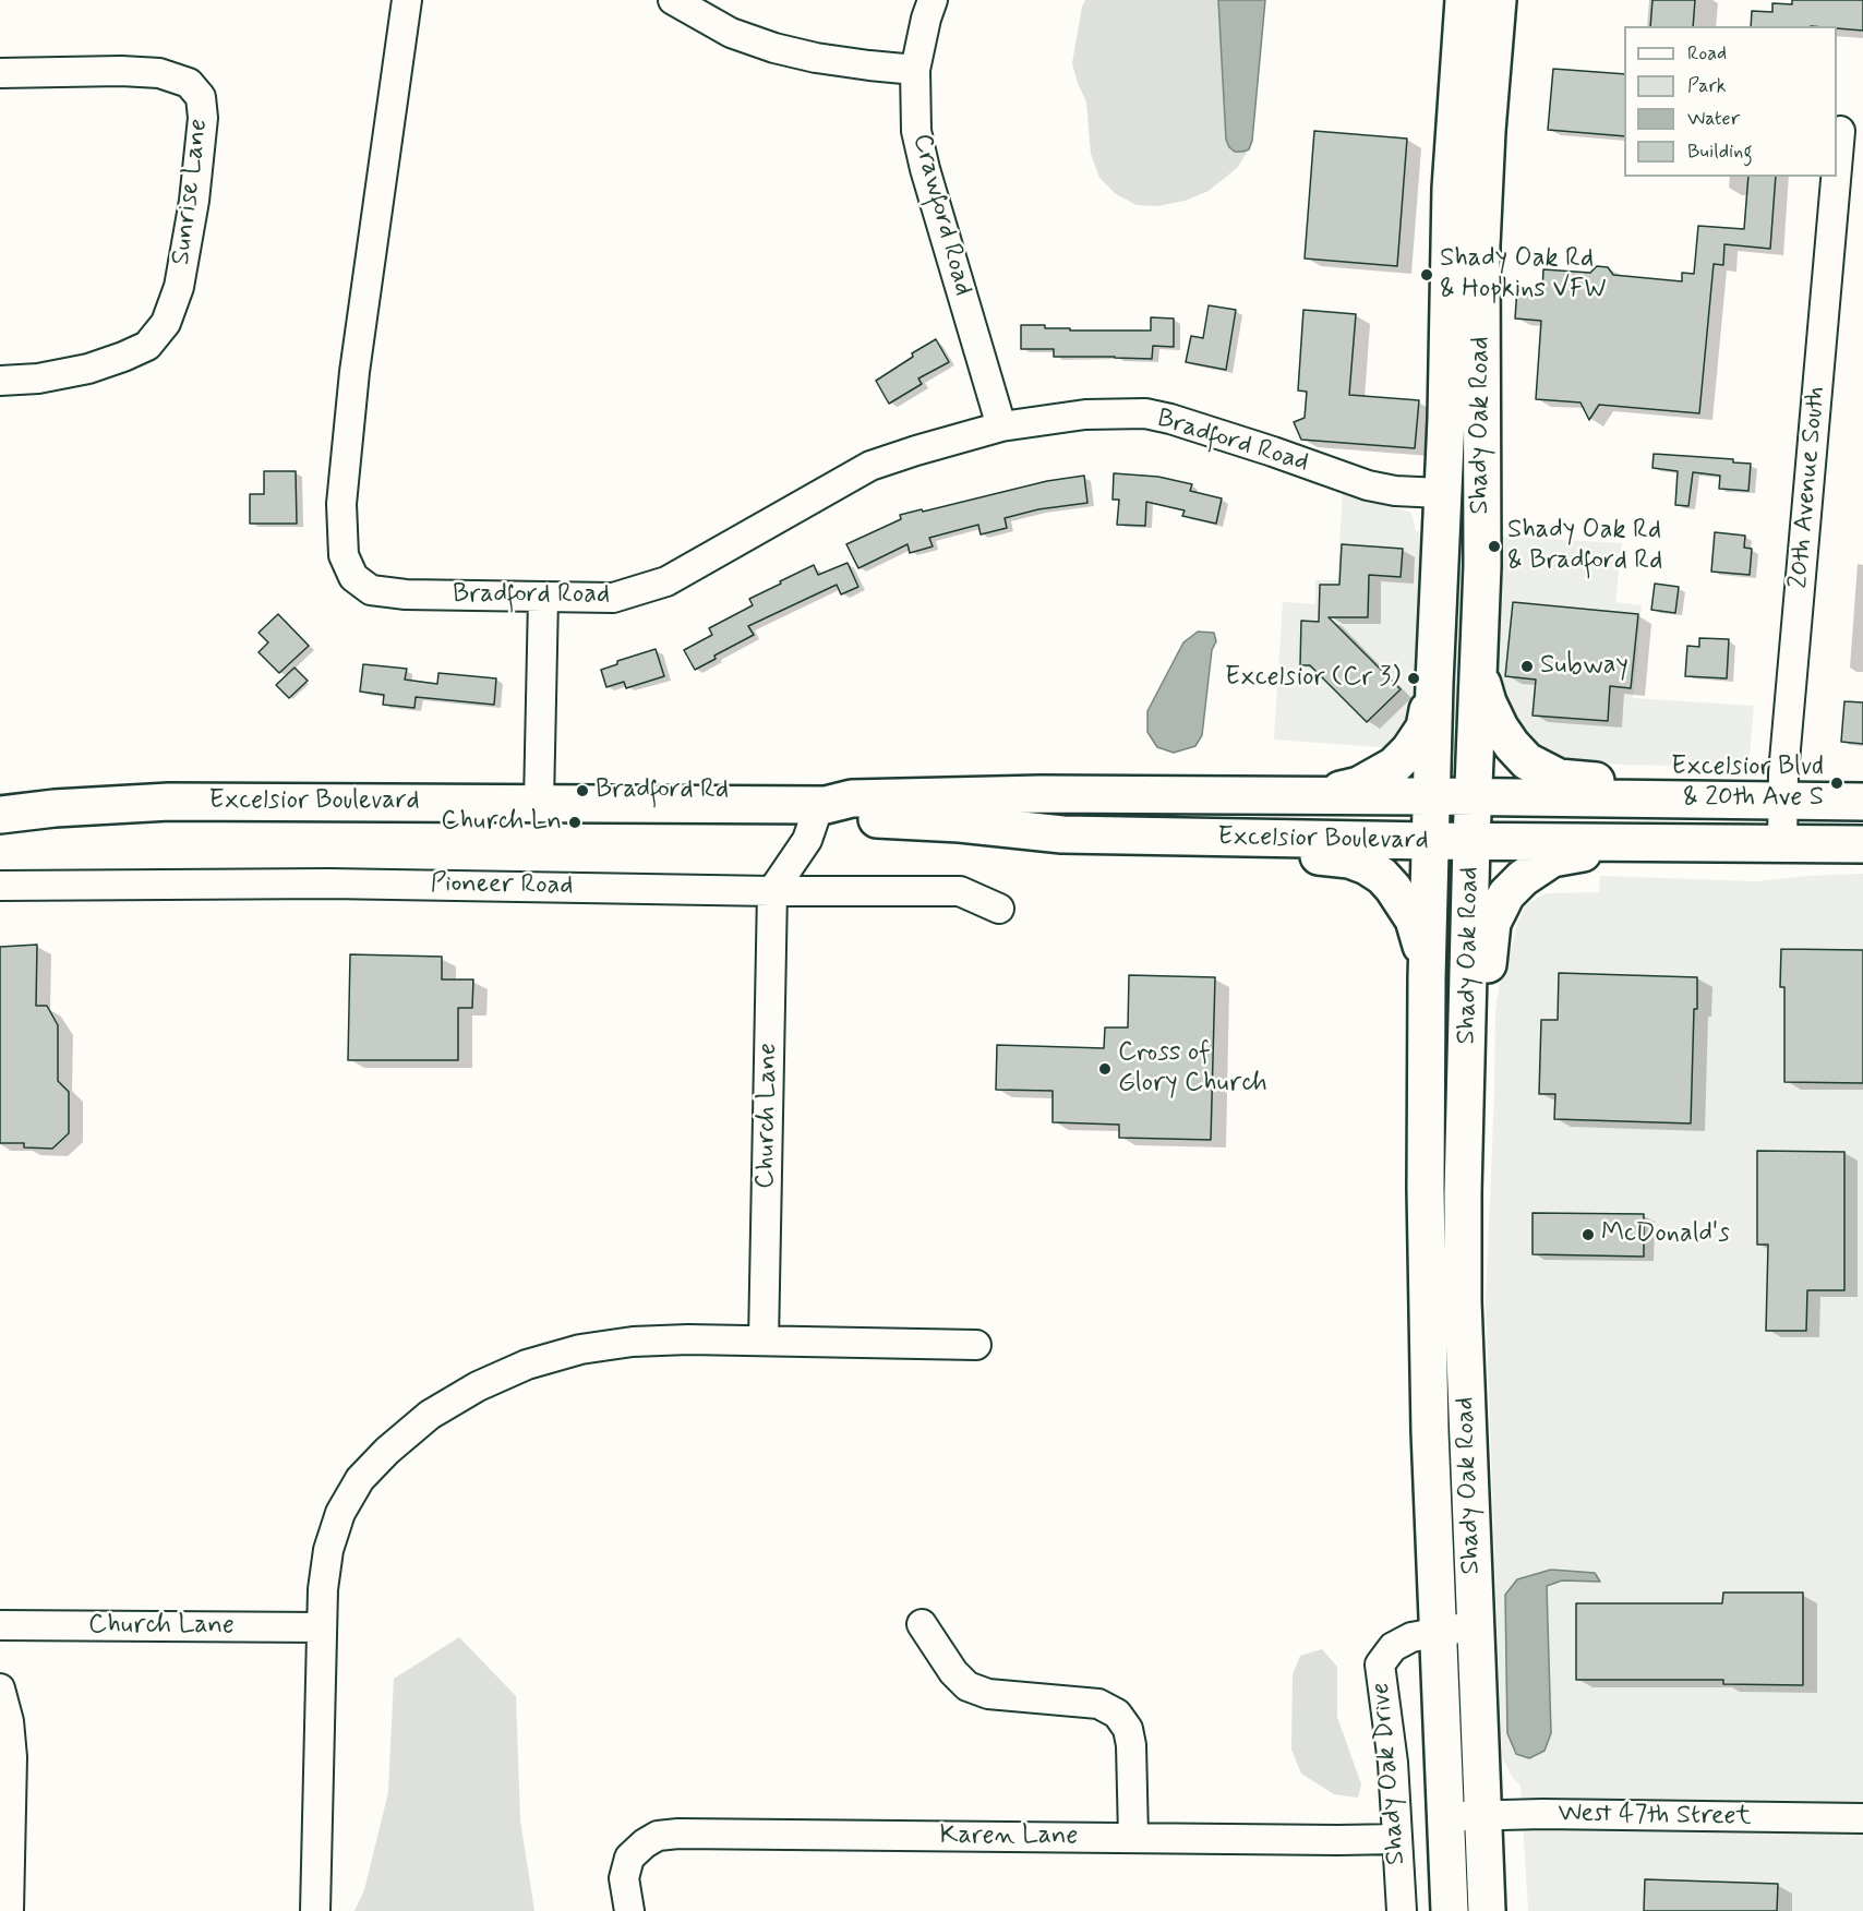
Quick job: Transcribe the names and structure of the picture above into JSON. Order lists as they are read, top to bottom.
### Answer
{
  "streets": {
    "main road": ["Shady Oak Road", "Excelsior Boulevard"],
    "street": [
      "Sunrise Lane",
      "Crawford Road",
      "Bradford Road",
      "20th Avenue South",
      "Pioneer Road",
      "Church Lane",
      "Shady Oak Drive",
      "West 47th Street",
      "Karen Lane"
    ]
  },
  "crossings": [
    ["Crawford Road", "Bradford Road"],
    ["Shady Oak Road", "Bradford Road"],
    ["Shady Oak Road", "Excelsior Boulevard"],
    ["Shady Oak Road", "Shady Oak Drive"],
    ["Shady Oak Road", "West 47th Street"],
    ["20th Avenue South", "Excelsior Boulevard"],
    ["Pioneer Road", "Church Lane"],
    ["Shady Oak Drive", "Karen Lane"]
  ],
  "places": [
    "Shady Oak Rd & Hopkins VFW",
    "Shady Oak Rd & Bradford Rd",
    "Subway",
    "Excelsior (Cr 3)",
    "Excelsior Blvd & 20th Ave S",
    "Bradford Rd",
    "Church Ln",
    "Cross of Glory Church",
    "McDonald's"
  ],
  "legend": [
    "Road",
    "Park",
    "Water",
    "Building"
  ]
}
